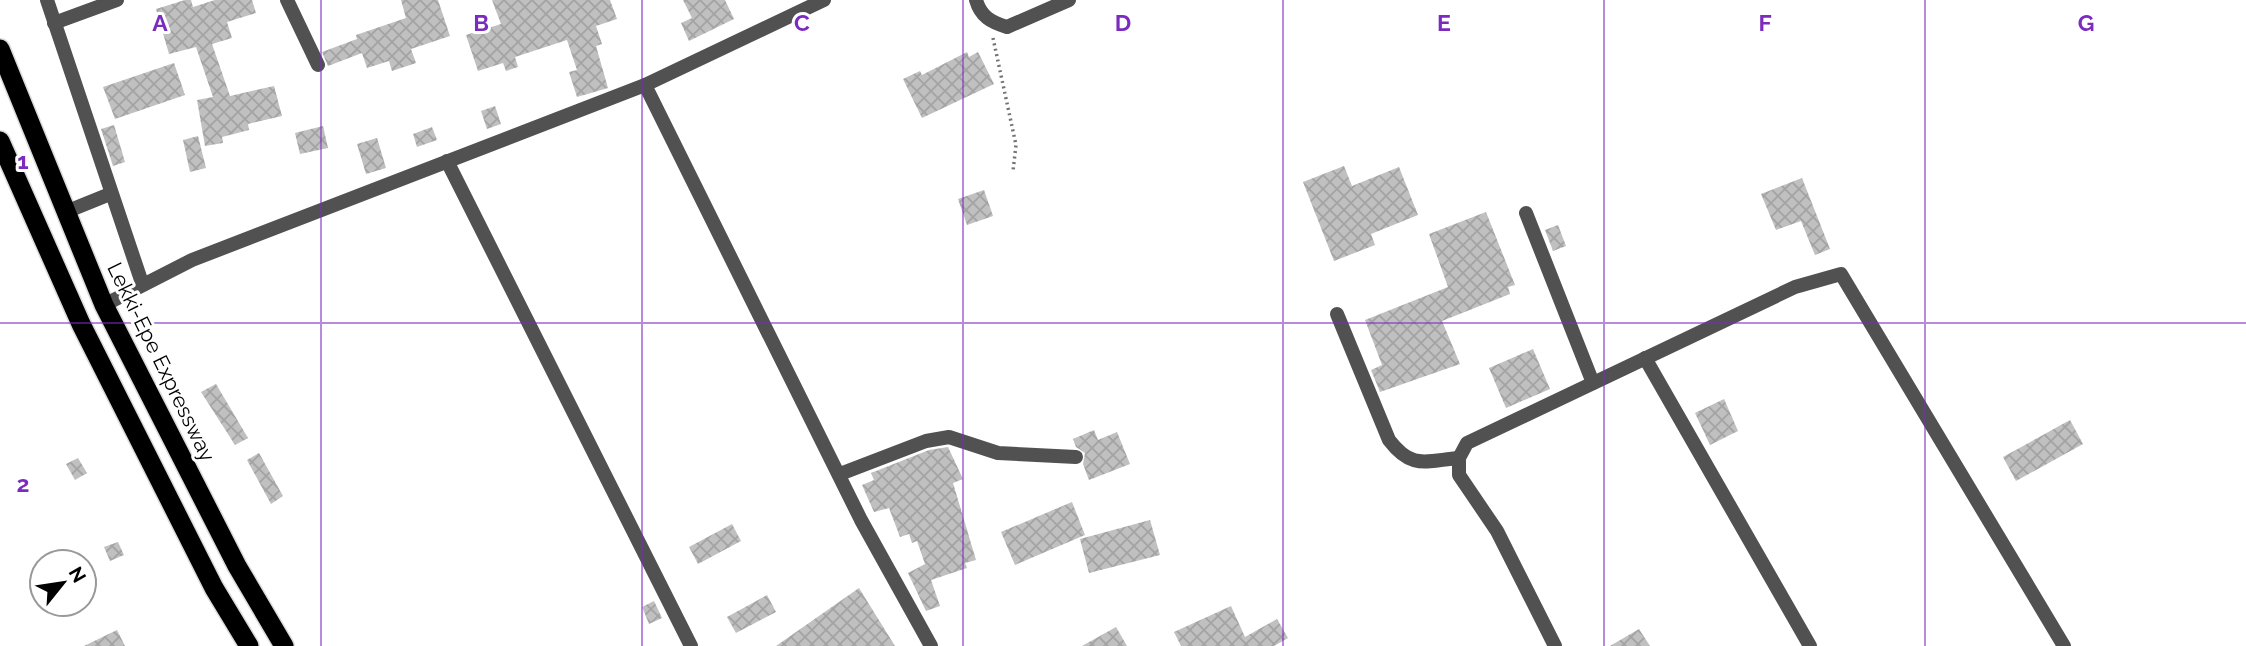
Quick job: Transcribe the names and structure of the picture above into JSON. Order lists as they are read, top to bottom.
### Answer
{
  "streets": {
    "highway": ["Lekki-Epe Expressway"]
  },
  "north": "top right",
  "grid": {
    "columns": [
      "A",
      "B",
      "C",
      "D",
      "E",
      "F",
      "G"
    ],
    "rows": ["1", "2"]
  }
}
